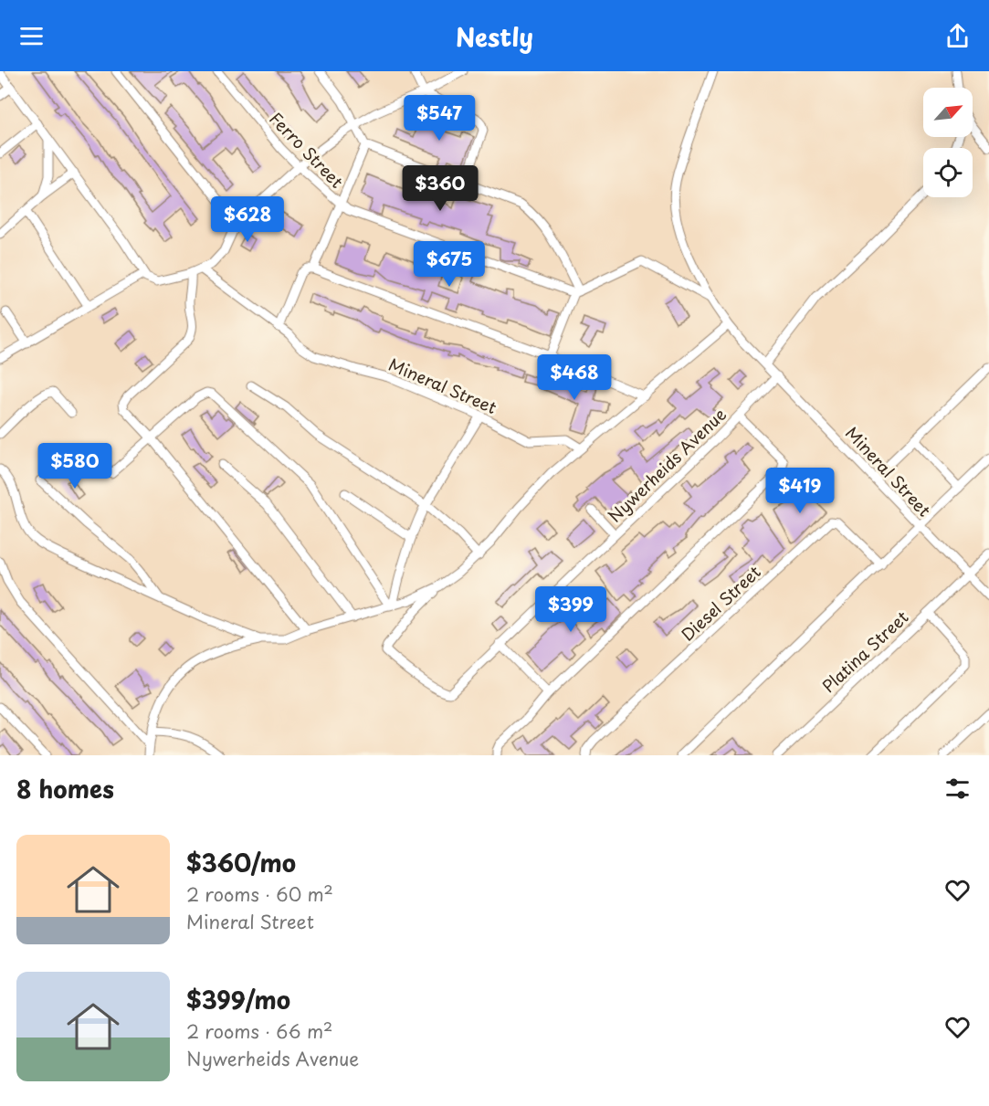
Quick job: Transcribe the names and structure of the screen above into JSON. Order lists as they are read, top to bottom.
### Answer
{
  "streets": {
    "street": [
      "Ferro Street",
      "Mineral Street",
      "Nywerheids Avenue",
      "Diesel Street",
      "Platina Street"
    ]
  },
  "crossings": [
    ["Mineral Street", "Nywerheids Avenue"]
  ],
  "north": "top right",
  "page": {
    "header": "Nestly",
    "price": [
      "$547",
      "$360",
      "$628",
      "$675",
      "$468",
      "$580",
      "$419",
      "$399"
    ],
    "heading": "8 homes",
    "list": [
      {
        "name": "$360/mo",
        "note": "2 rooms · 60 m² · Mineral Street"
      },
      {
        "name": "$399/mo",
        "note": "2 rooms · 66 m² · Nywerheids Avenue"
      }
    ]
  }
}
